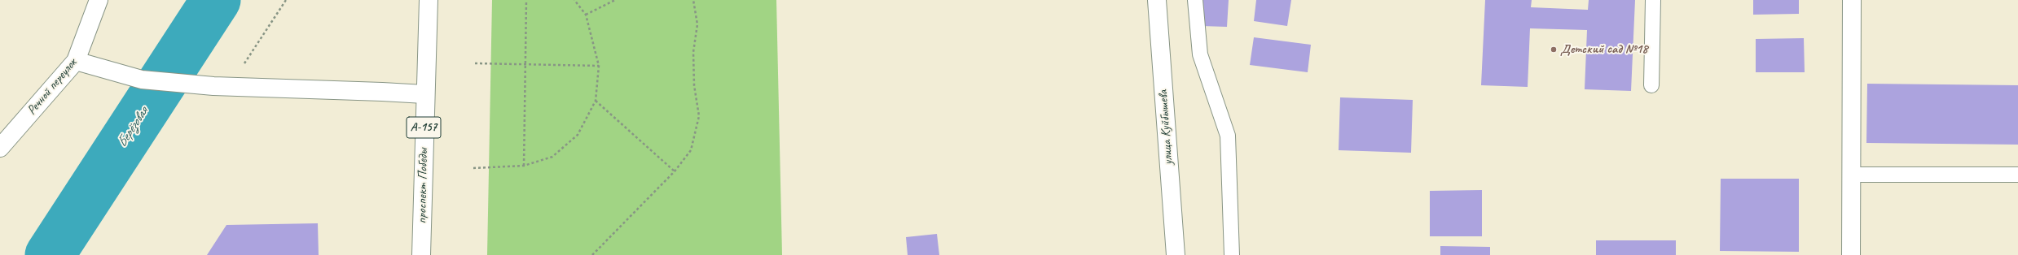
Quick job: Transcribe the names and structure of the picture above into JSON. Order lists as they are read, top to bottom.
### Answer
{
  "streets": {
    "street": [
      "Речной переулок",
      "А-157",
      "улица Куйбышева",
      "проспект Победы"
    ]
  },
  "water": ["Берёзовая"],
  "places": ["Детский сад №18"]
}
